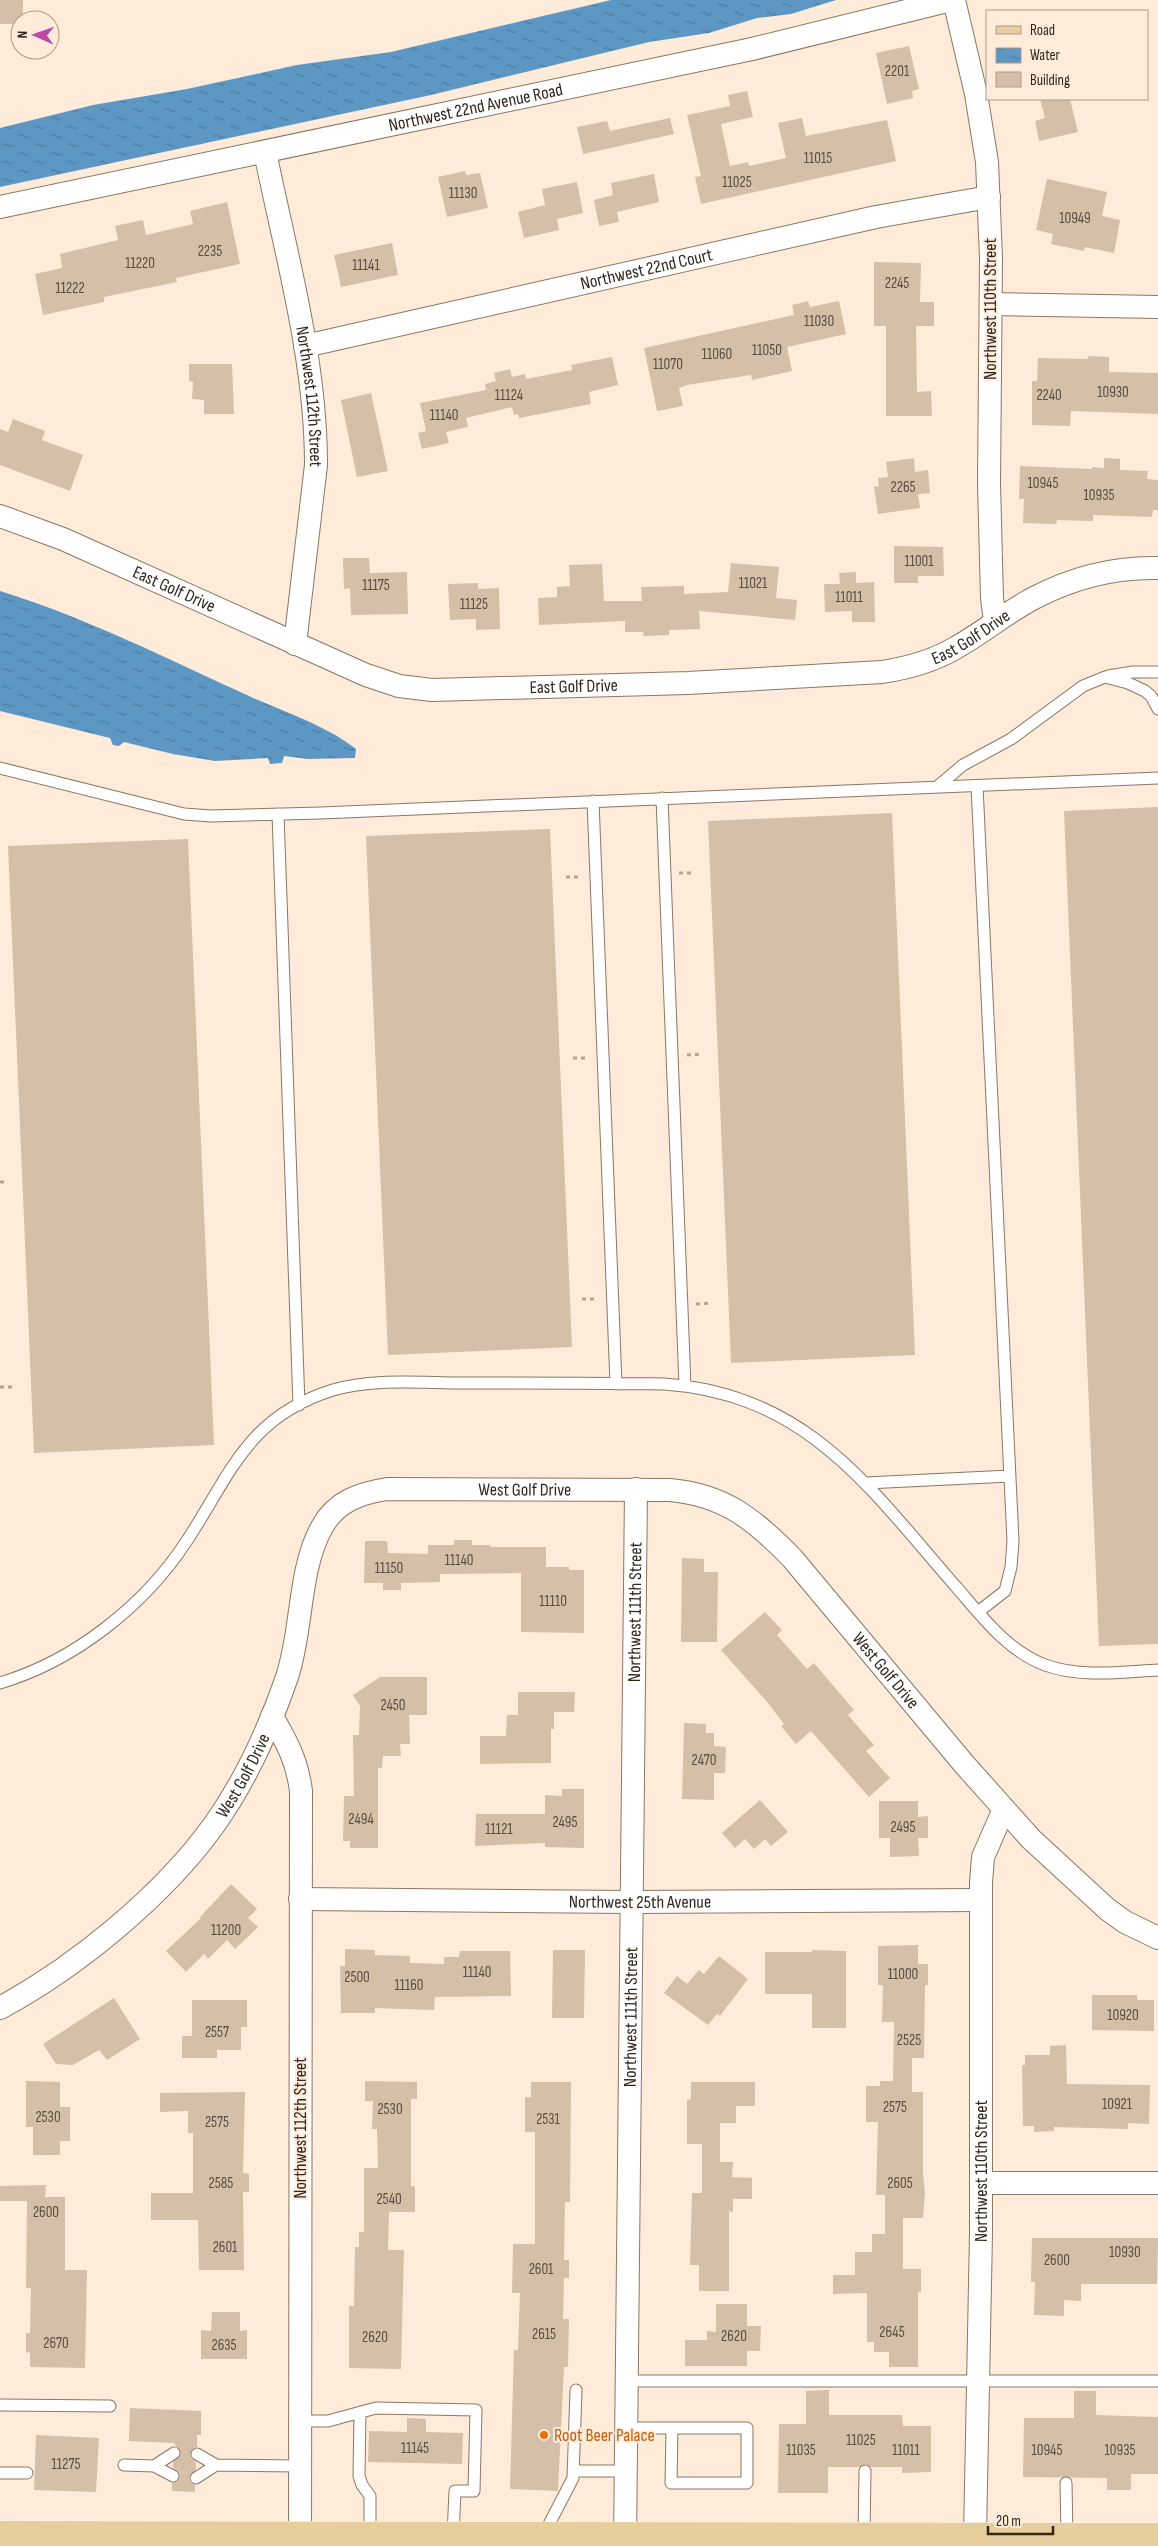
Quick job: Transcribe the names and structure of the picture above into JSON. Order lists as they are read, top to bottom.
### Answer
{
  "streets": {
    "street": [
      "Northwest 22nd Avenue Road",
      "Northwest 22nd Court",
      "Northwest 110th Street",
      "Northwest 112th Street",
      "East Golf Drive",
      "West Golf Drive",
      "Northwest 111th Street",
      "Northwest 25th Avenue"
    ]
  },
  "crossings": [
    ["Northwest 22nd Avenue Road", "Northwest 110th Street"],
    ["Northwest 22nd Avenue Road", "Northwest 112th Street"],
    ["Northwest 22nd Court", "Northwest 110th Street"],
    ["Northwest 22nd Court", "Northwest 112th Street"],
    ["Northwest 110th Street", "East Golf Drive"],
    ["Northwest 110th Street", "West Golf Drive"],
    ["Northwest 110th Street", "Northwest 25th Avenue"],
    ["Northwest 112th Street", "East Golf Drive"],
    ["Northwest 112th Street", "West Golf Drive"],
    ["Northwest 112th Street", "Northwest 25th Avenue"],
    ["West Golf Drive", "Northwest 111th Street"],
    ["Northwest 111th Street", "Northwest 25th Avenue"]
  ],
  "places": ["Root Beer Palace"],
  "house_numbers": [
    "2201",
    "11015",
    "11025",
    "11130",
    "10949",
    "2235",
    "11220",
    "11141",
    "2245",
    "11222",
    "11030",
    "11050",
    "11060",
    "11070",
    "10930",
    "11124",
    "2240",
    "11140",
    "10945",
    "2265",
    "10935",
    "11001",
    "11021",
    "11175",
    "11011",
    "11125",
    "11140",
    "11150",
    "11110",
    "2450",
    "2470",
    "2494",
    "2495",
    "2495",
    "11121",
    "11200",
    "11140",
    "11000",
    "2500",
    "11160",
    "10920",
    "2557",
    "2525",
    "10921",
    "2575",
    "2530",
    "2530",
    "2531",
    "2575",
    "2585",
    "2605",
    "2540",
    "2600",
    "2601",
    "10930",
    "2600",
    "2601",
    "2645",
    "2615",
    "2620",
    "2620",
    "2670",
    "2635",
    "11025",
    "11145",
    "11035",
    "11011",
    "10945",
    "10935",
    "11275"
  ],
  "legend": ["Road", "Water", "Building"],
  "scale_bar": "20 m",
  "north": "left"
}
